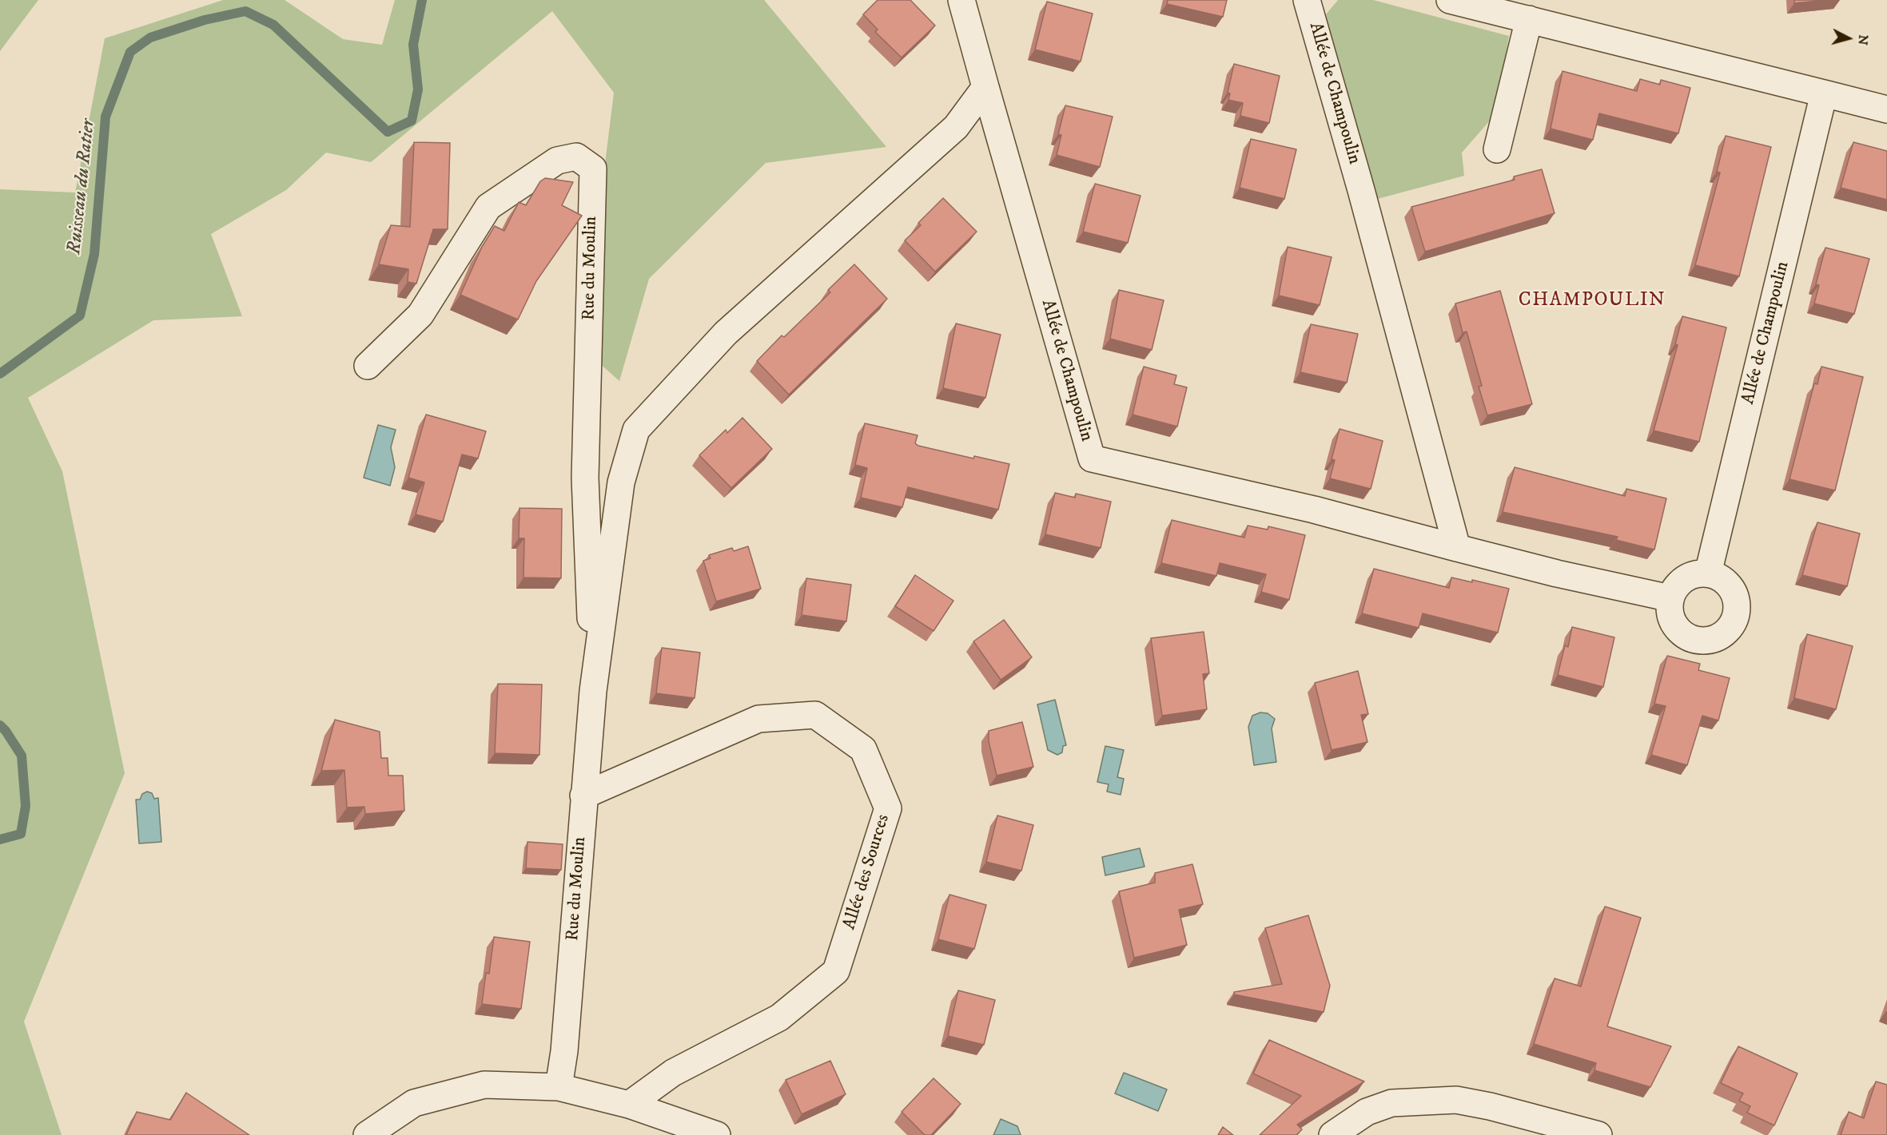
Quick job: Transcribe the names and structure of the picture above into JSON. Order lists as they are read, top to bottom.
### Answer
{
  "streets": {
    "street": ["Allée de Champoulin", "Rue du Moulin", "Allée des Sources"]
  },
  "crossings": [
    ["Allée de Champoulin", "Rue du Moulin"],
    ["Rue du Moulin", "Allée des Sources"]
  ],
  "districts": ["CHAMPOULIN"],
  "water": ["Ruisseau du Ratier"],
  "north": "right"
}
